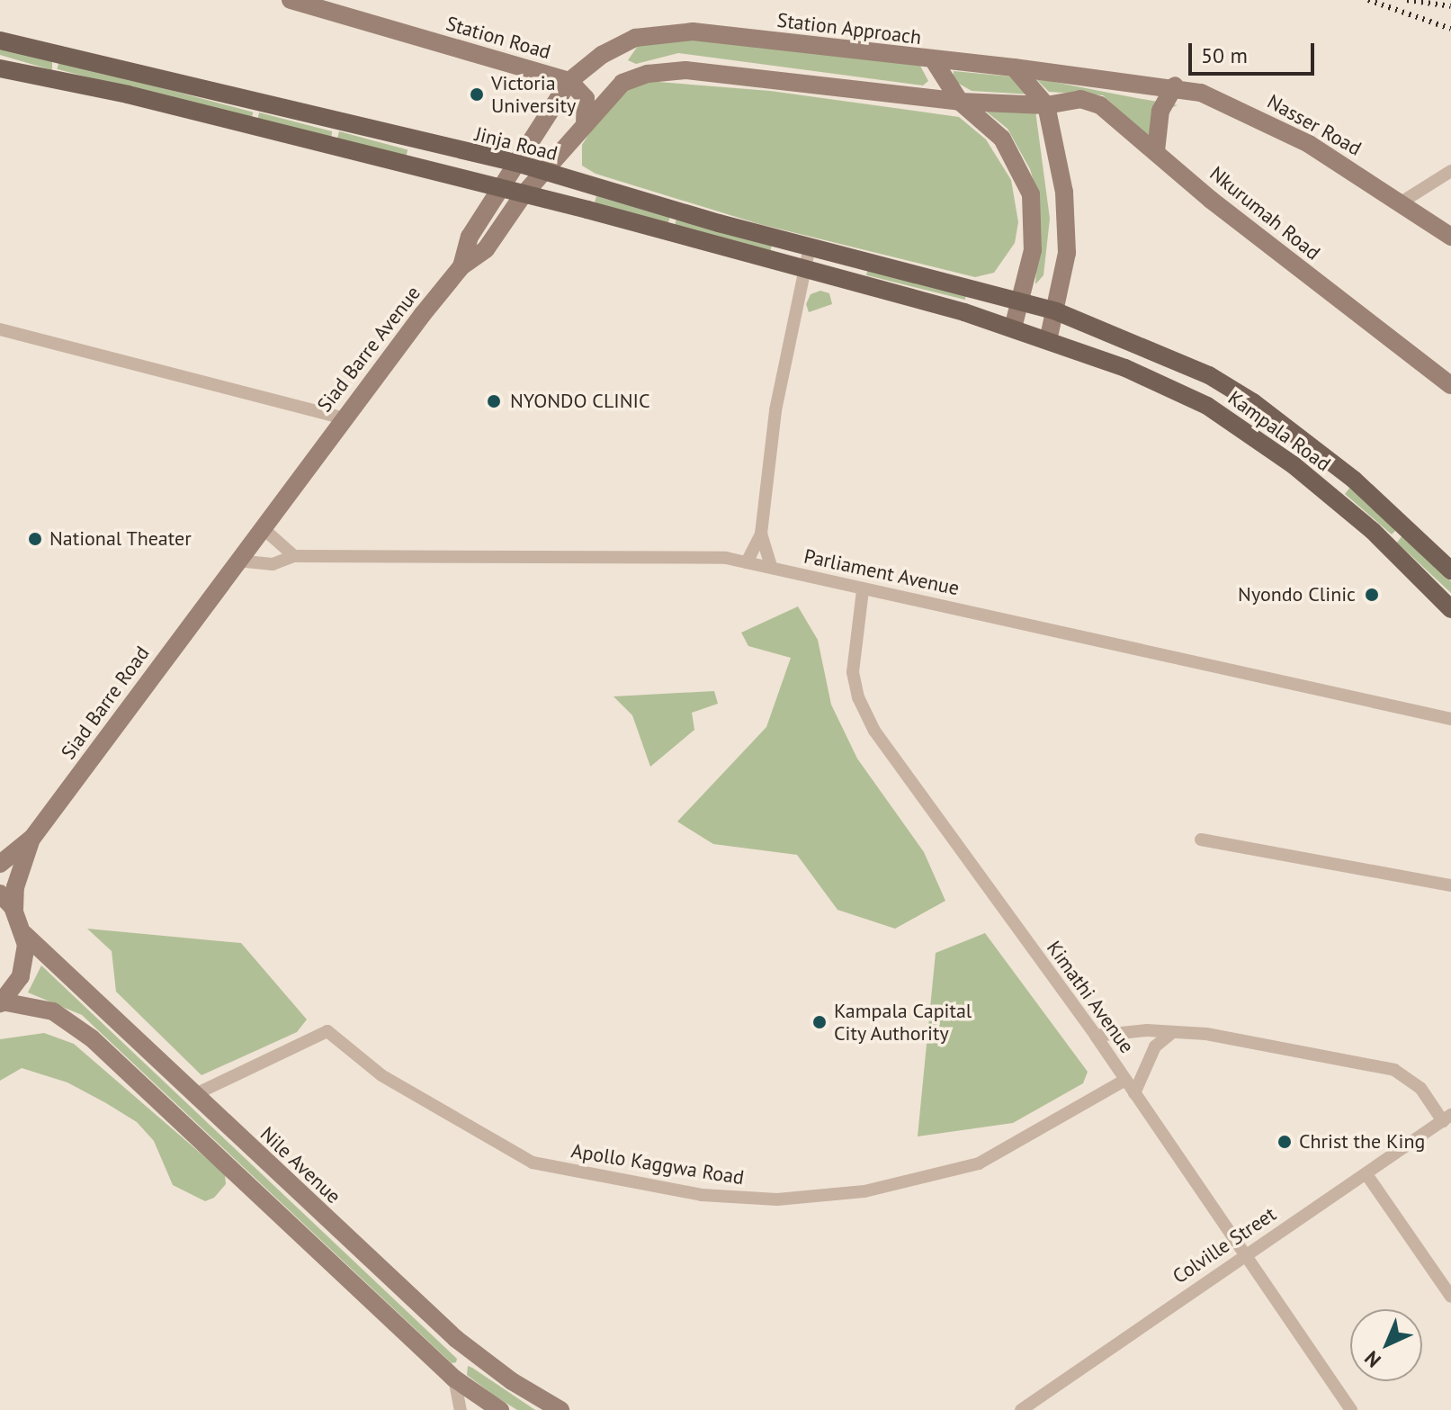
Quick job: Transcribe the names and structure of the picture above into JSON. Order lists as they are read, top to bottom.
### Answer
{
  "streets": {
    "main road": ["Jinja Road", "Kampala Road"],
    "street": [
      "Station Approach",
      "Station Road",
      "Nasser Road",
      "Nkurumah Road",
      "Siad Barre Avenue",
      "Parliament Avenue",
      "Siad Barre Road",
      "Kimathi Avenue",
      "Apollo Kaggwa Road",
      "Nile Avenue",
      "Colville Street"
    ]
  },
  "crossings": [
    ["Station Approach", "Station Road"],
    ["Station Approach", "Nasser Road"],
    ["Station Approach", "Jinja Road"],
    ["Station Approach", "Siad Barre Avenue"],
    ["Jinja Road", "Siad Barre Avenue"],
    ["Jinja Road", "Kampala Road"],
    ["Siad Barre Avenue", "Parliament Avenue"],
    ["Siad Barre Avenue", "Siad Barre Road"],
    ["Parliament Avenue", "Siad Barre Road"],
    ["Parliament Avenue", "Kimathi Avenue"],
    ["Kimathi Avenue", "Apollo Kaggwa Road"],
    ["Kimathi Avenue", "Colville Street"],
    ["Apollo Kaggwa Road", "Nile Avenue"]
  ],
  "places": [
    "Victoria University",
    "NYONDO CLINIC",
    "National Theater",
    "Nyondo Clinic",
    "Kampala Capital City Authority",
    "Christ the King"
  ],
  "scale_bar": "50 m",
  "north": "bottom left"
}
